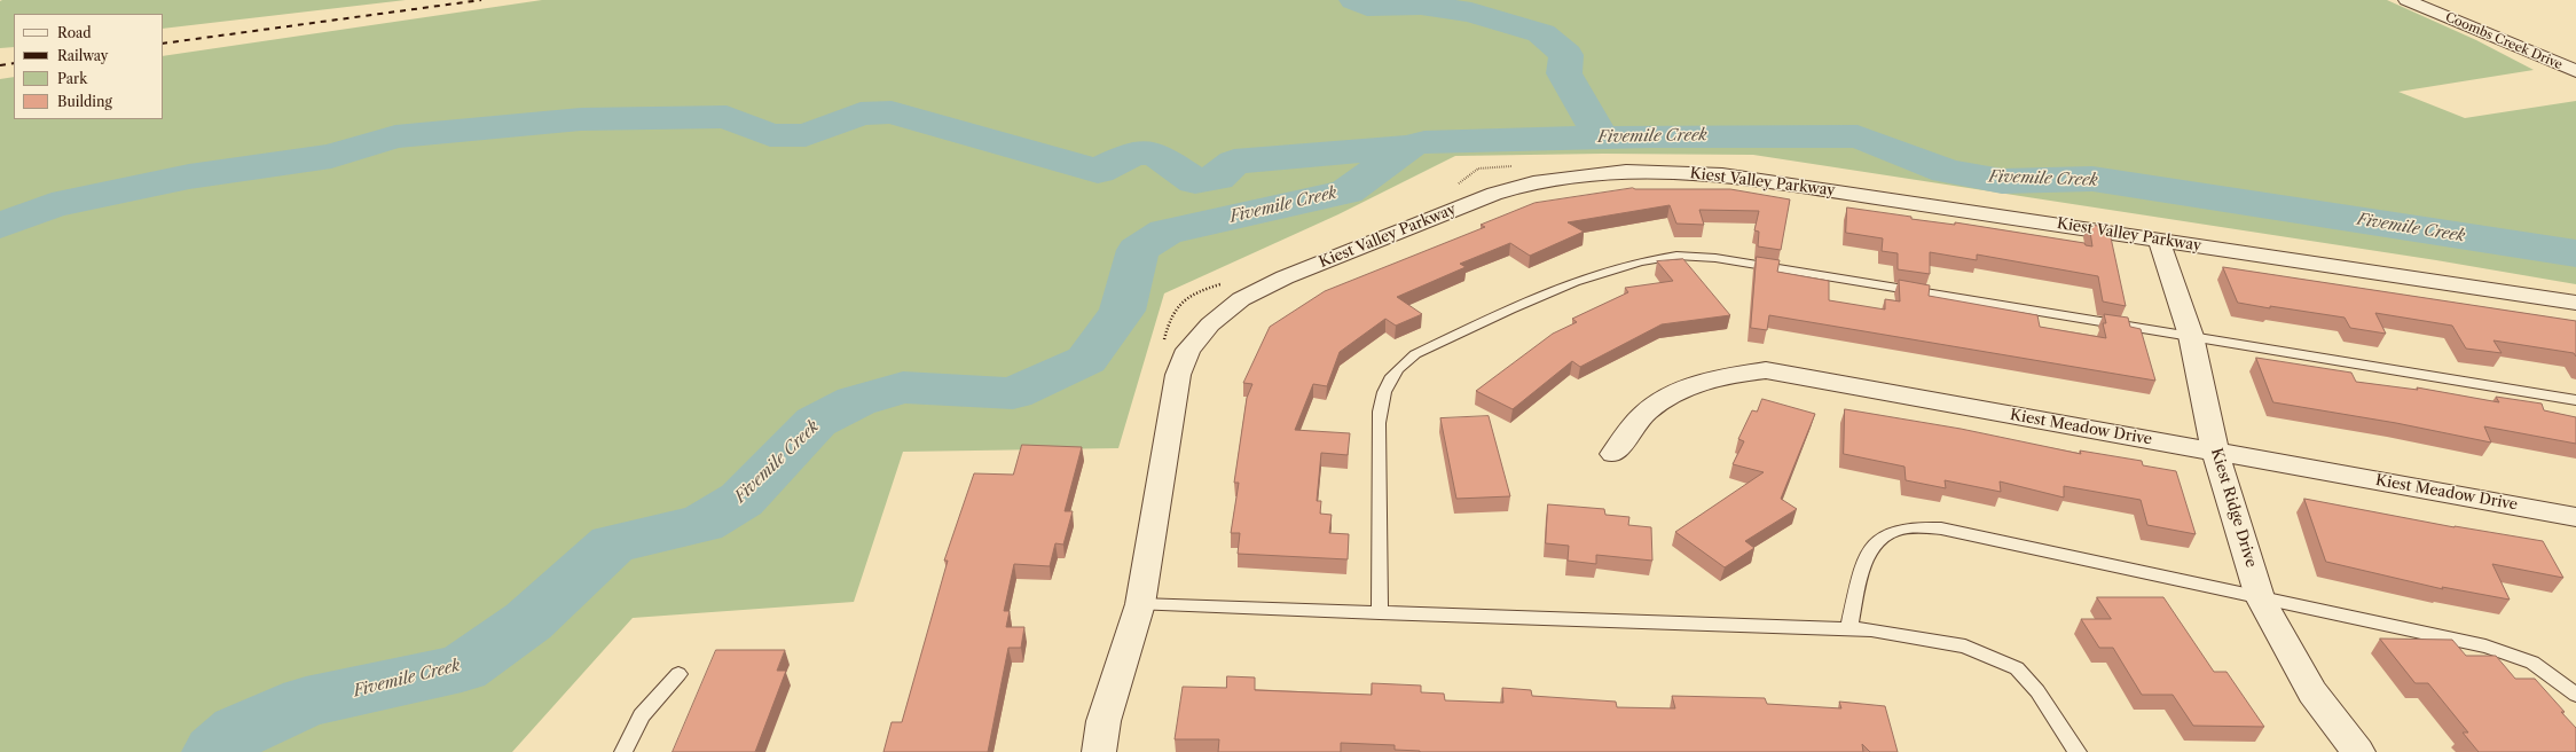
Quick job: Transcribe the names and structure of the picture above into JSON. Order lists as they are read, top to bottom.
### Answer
{
  "streets": {
    "street": [
      "Coombs Creek Drive",
      "Kiest Valley Parkway",
      "Kiest Meadow Drive",
      "Kiest Ridge Drive"
    ]
  },
  "crossings": [
    ["Kiest Valley Parkway", "Kiest Ridge Drive"],
    ["Kiest Meadow Drive", "Kiest Ridge Drive"]
  ],
  "water": ["Fivemile Creek"],
  "legend": [
    "Road",
    "Railway",
    "Park",
    "Building"
  ]
}
